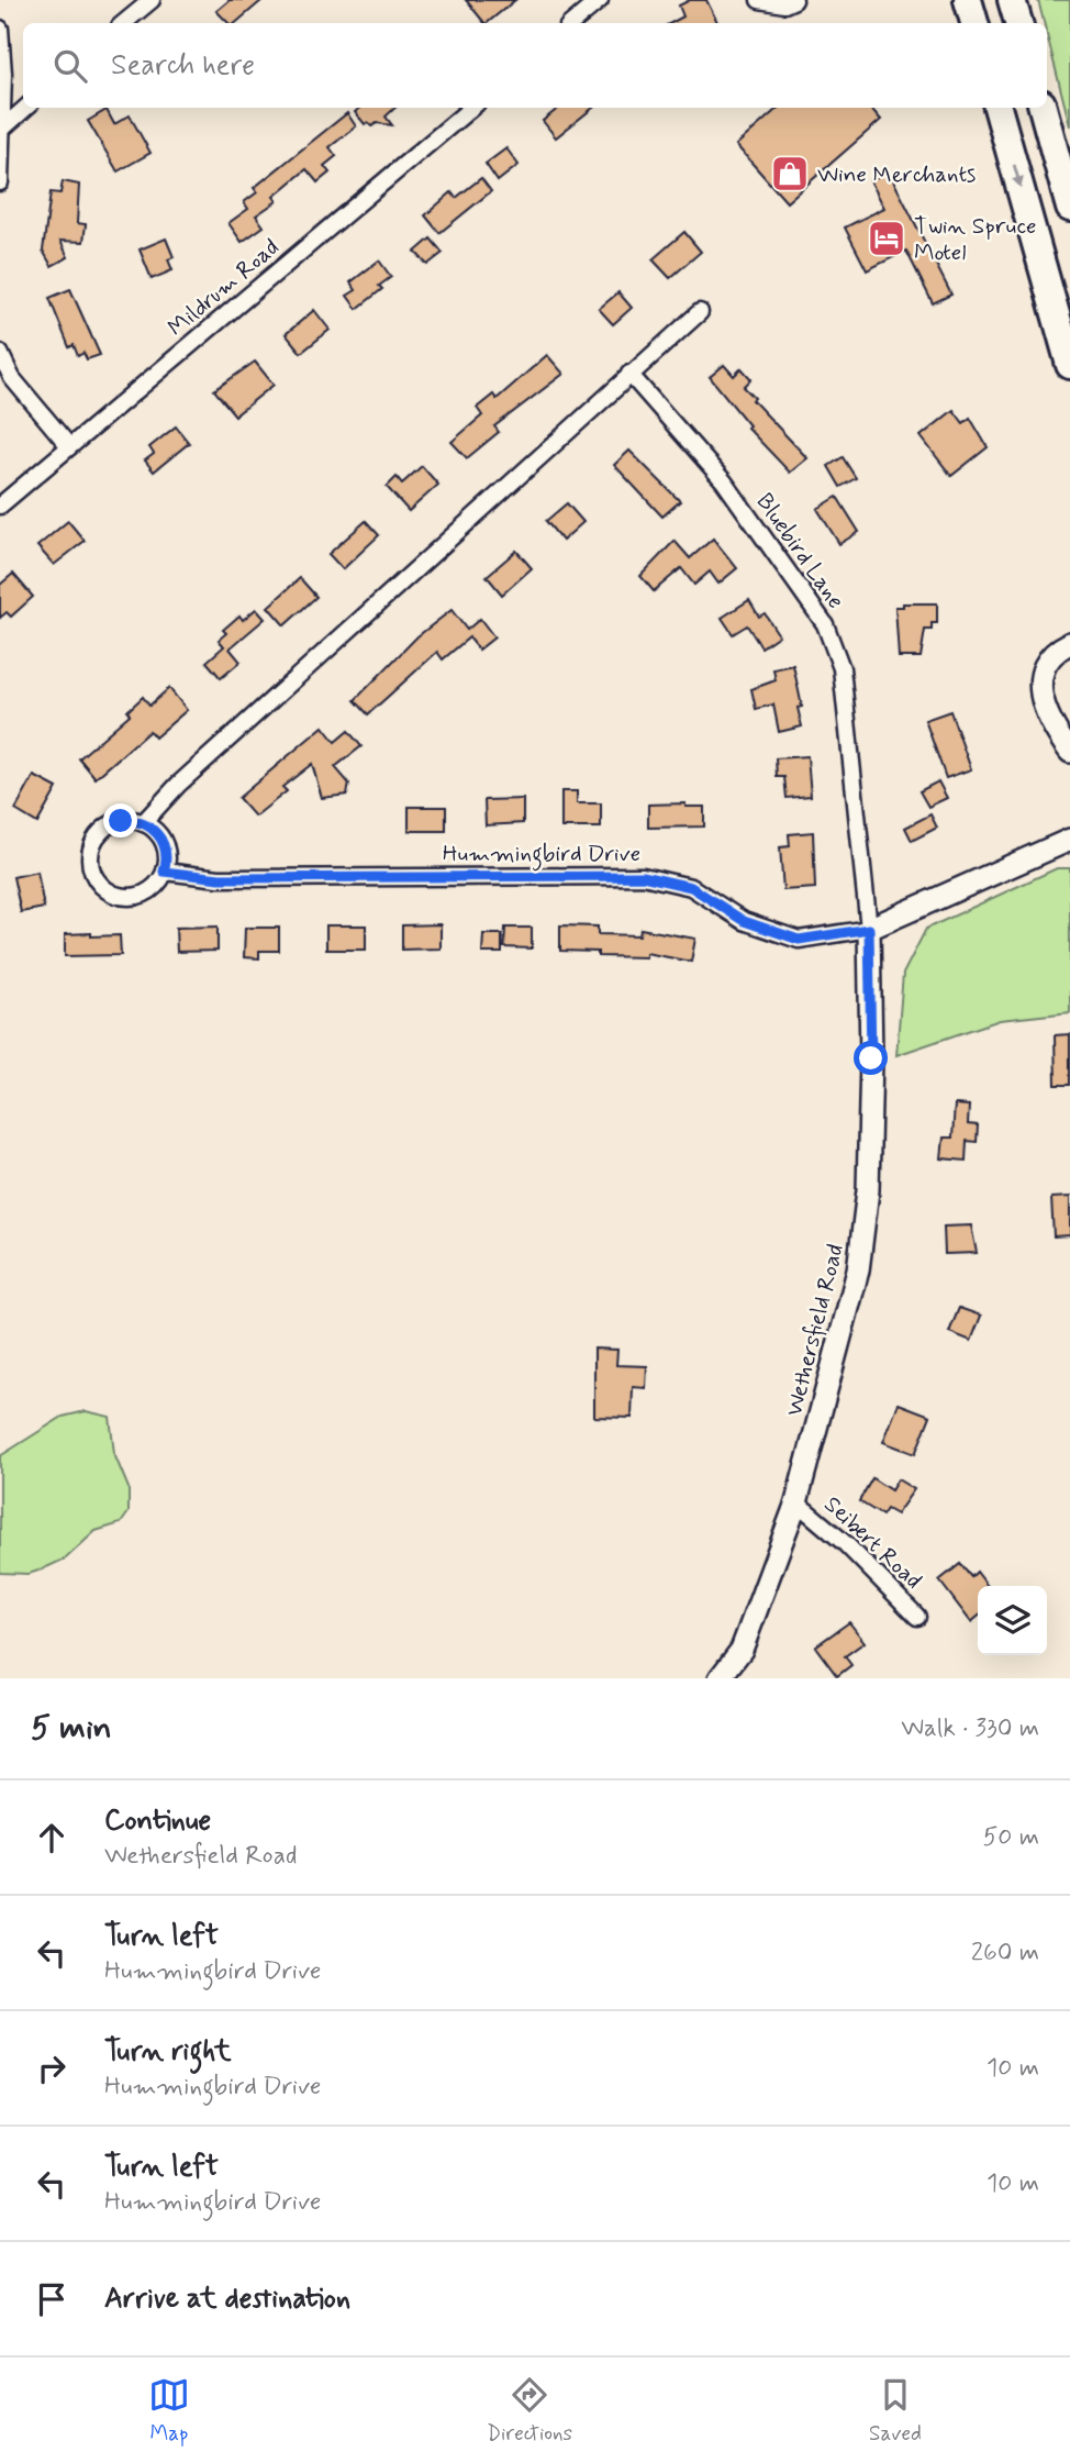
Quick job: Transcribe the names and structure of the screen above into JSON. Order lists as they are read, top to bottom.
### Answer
{
  "streets": {
    "street": [
      "Mildrum Road",
      "Bluebird Lane",
      "Hummingbird Drive",
      "Wethersfield Road",
      "Seibert Road"
    ]
  },
  "crossings": [
    ["Bluebird Lane", "Hummingbird Drive"],
    ["Bluebird Lane", "Wethersfield Road"],
    ["Hummingbird Drive", "Wethersfield Road"],
    ["Wethersfield Road", "Seibert Road"]
  ],
  "places": {
    "shop": ["Wine Merchants"],
    "hotel": ["Twin Spruce Motel"]
  },
  "page": {
    "search": "Search here",
    "heading": ["5 min", "Walk · 330 m"],
    "list": [
      ["Continue", "Wethersfield Road", "50 m"],
      ["Turn left", "Hummingbird Drive", "260 m"],
      ["Turn right", "Hummingbird Drive", "10 m"],
      ["Turn left", "Hummingbird Drive", "10 m"],
      "Arrive at destination"
    ],
    "nav": ["Map", "Directions", "Saved"]
  }
}
